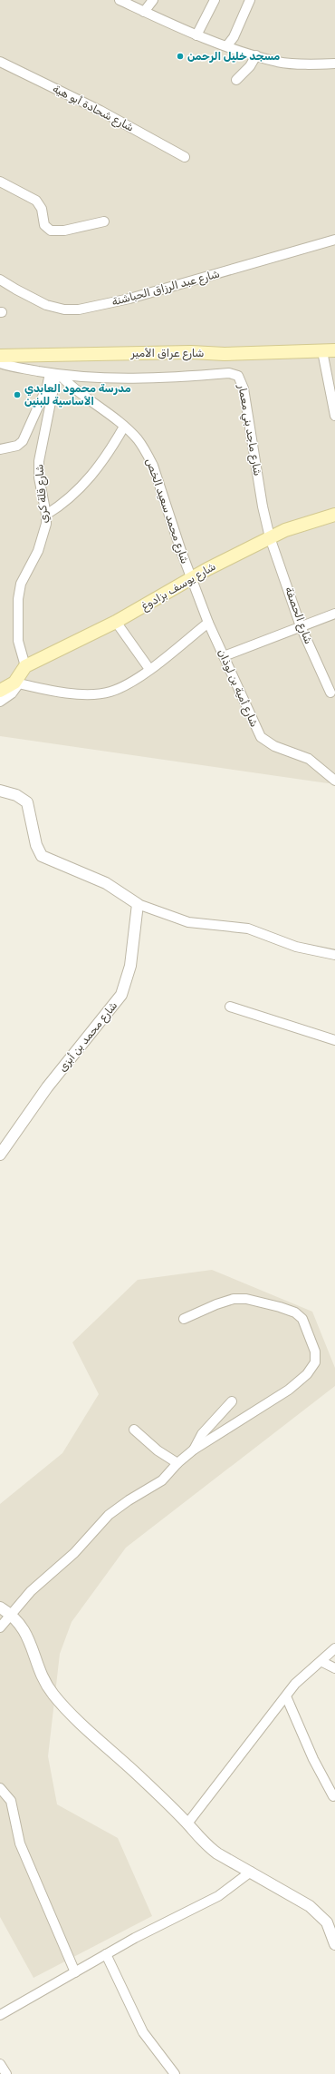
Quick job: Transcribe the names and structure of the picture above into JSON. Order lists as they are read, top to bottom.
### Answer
{
  "streets": {
    "main road": ["شارع عراق الأمير", "شارع يوسف بزادوغ"],
    "street": [
      "شارع شحادة أبو هية",
      "شارع عبد الرزاق الحباشنة",
      "شارع ماجد بني معمار",
      "شارع قلة كري",
      "شارع محمد سعيد الخص",
      "شارع الحصفة",
      "شارع أمية بن لوذان",
      "شارع محمد بن أبزى"
    ]
  },
  "crossings": [
    ["شارع ماجد بني معمار", "شارع قلة كري"],
    ["شارع ماجد بني معمار", "شارع محمد سعيد الخص"],
    ["شارع ماجد بني معمار", "شارع يوسف بزادوغ"],
    ["شارع ماجد بني معمار", "شارع الحصفة"],
    ["شارع قلة كري", "شارع محمد سعيد الخص"],
    ["شارع قلة كري", "شارع يوسف بزادوغ"],
    ["شارع محمد سعيد الخص", "شارع يوسف بزادوغ"],
    ["شارع محمد سعيد الخص", "شارع أمية بن لوذان"],
    ["شارع يوسف بزادوغ", "شارع الحصفة"],
    ["شارع يوسف بزادوغ", "شارع أمية بن لوذان"]
  ],
  "places": ["مسجد خليل الرحمن", "مدرسة محمود العابدي الأساسية للبنين"]
}
